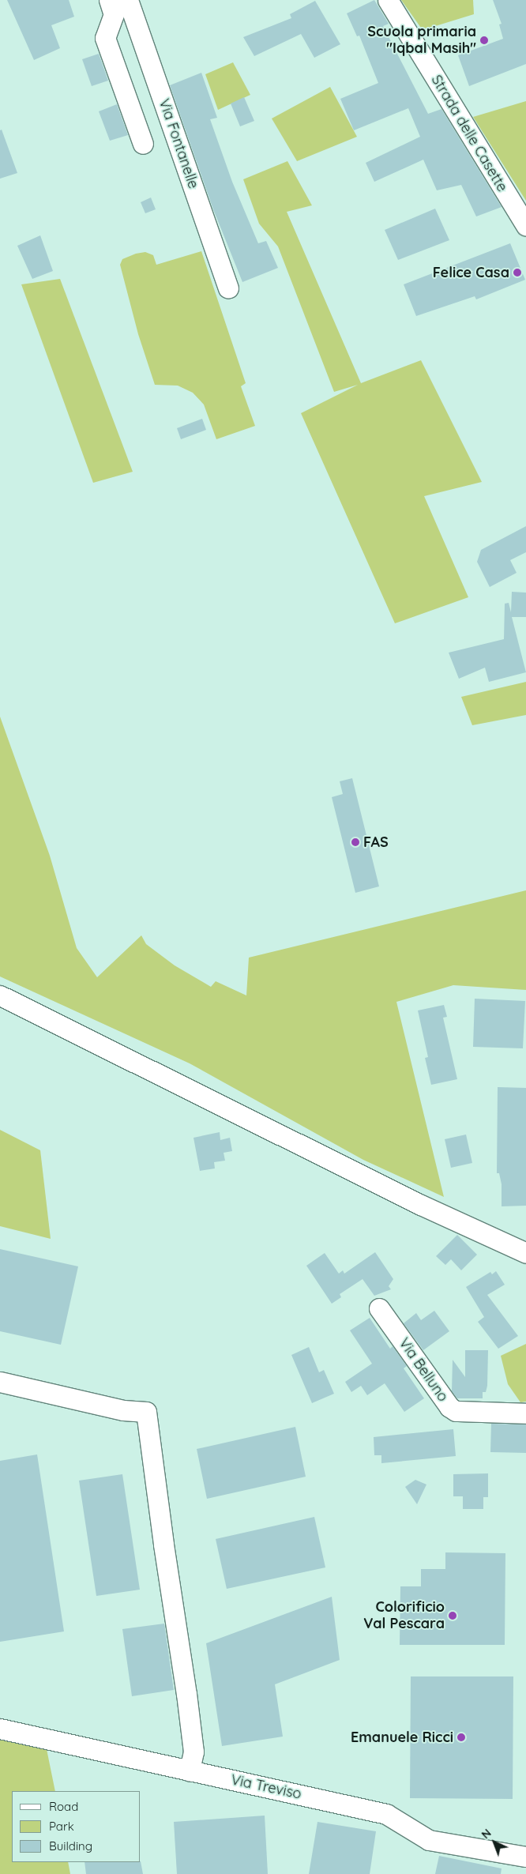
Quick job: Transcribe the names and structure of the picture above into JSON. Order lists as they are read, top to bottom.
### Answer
{
  "streets": {
    "street": [
      "Strada delle Casette",
      "Via Fontanelle",
      "Via Belluno",
      "Via Treviso"
    ]
  },
  "places": [
    "Scuola primaria \"Iqbal Masih\"",
    "Felice Casa",
    "FAS",
    "Colorificio Val Pescara",
    "Emanuele Ricci"
  ],
  "legend": ["Road", "Park", "Building"],
  "north": "top left"
}
